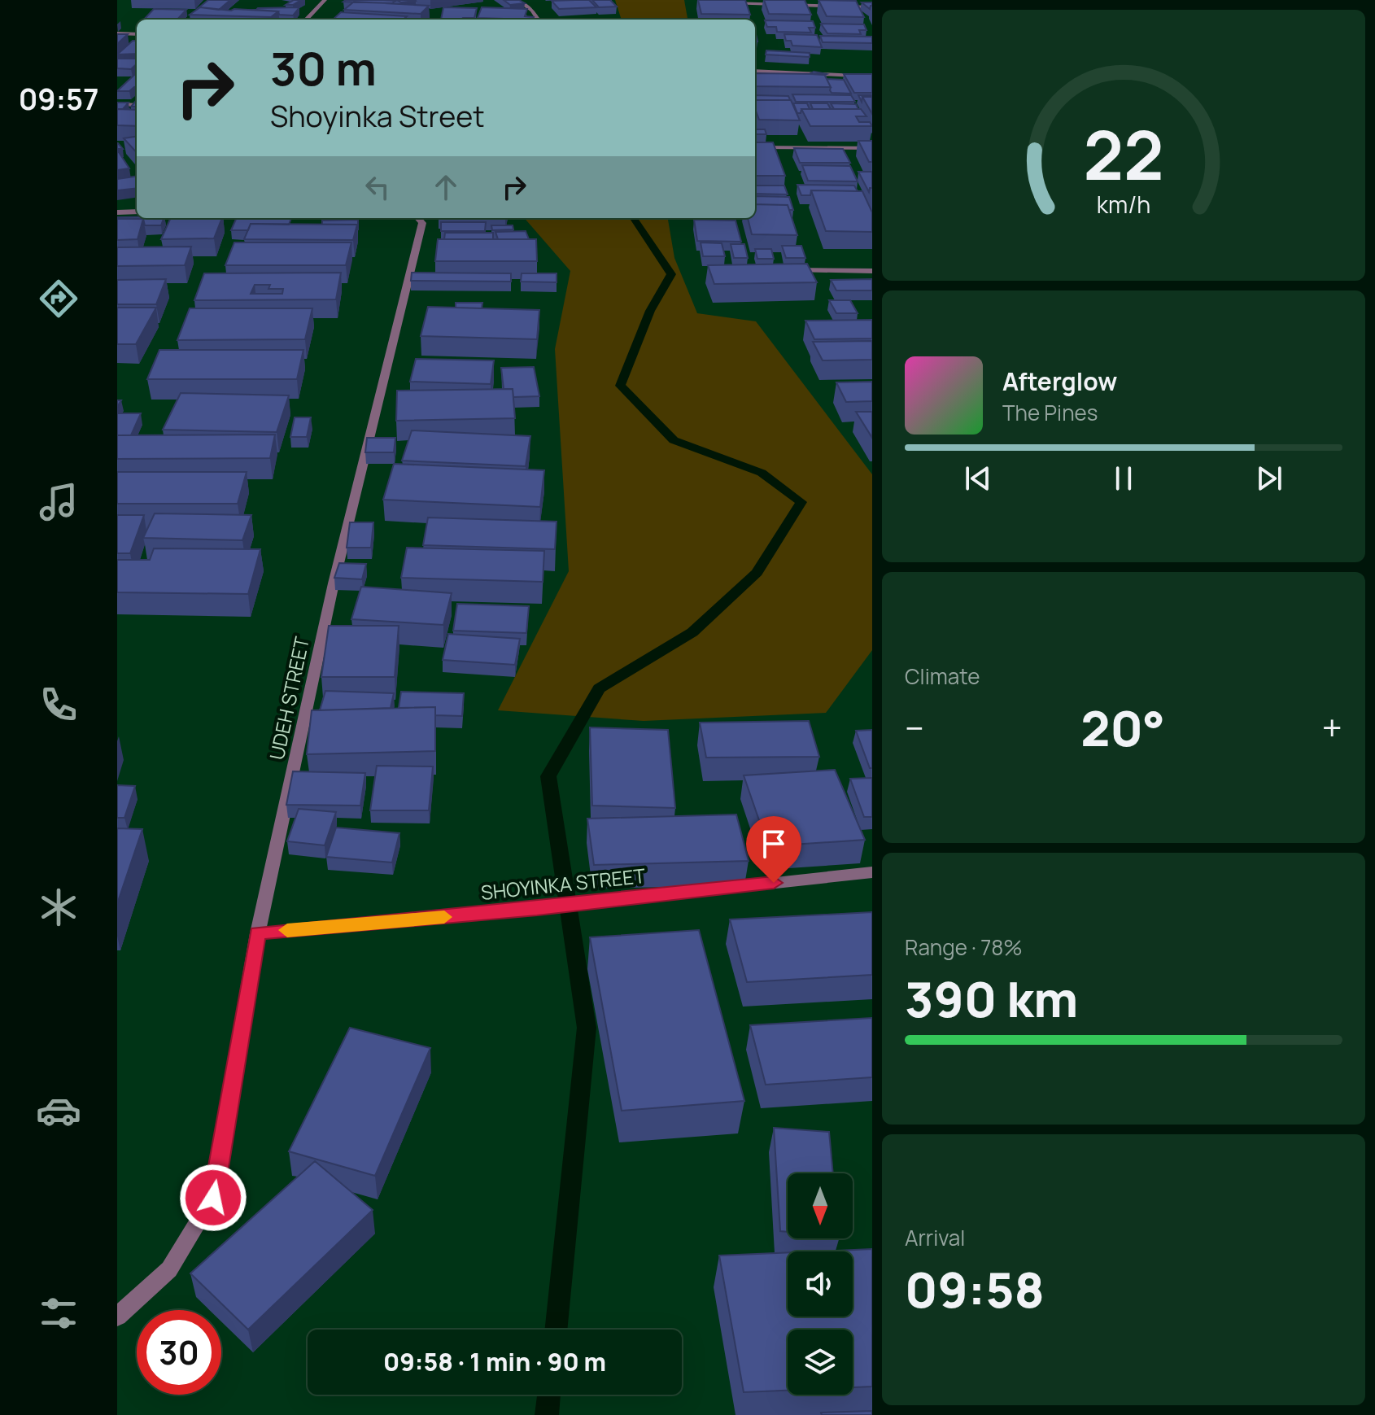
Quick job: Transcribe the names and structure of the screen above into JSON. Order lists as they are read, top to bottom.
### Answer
{
  "streets": {
    "street": ["UDEH STREET", "SHOYINKA STREET"]
  },
  "crossings": [
    ["UDEH STREET", "SHOYINKA STREET"]
  ],
  "north": "bottom",
  "page": {
    "tabs": "09:57",
    "turn": ["30 m", "Shoyinka Street"],
    "song": ["Afterglow", "The Pines"],
    "tile": [
      "Climate",
      ["Range · 78%", "390 km"],
      ["Arrival", "09:58"]
    ],
    "heat": ["−", "20°", "+"],
    "limit": "30",
    "trip": "09:58 · 1 min · 90 m",
    "gauge": ["22", "km/h"]
  }
}
